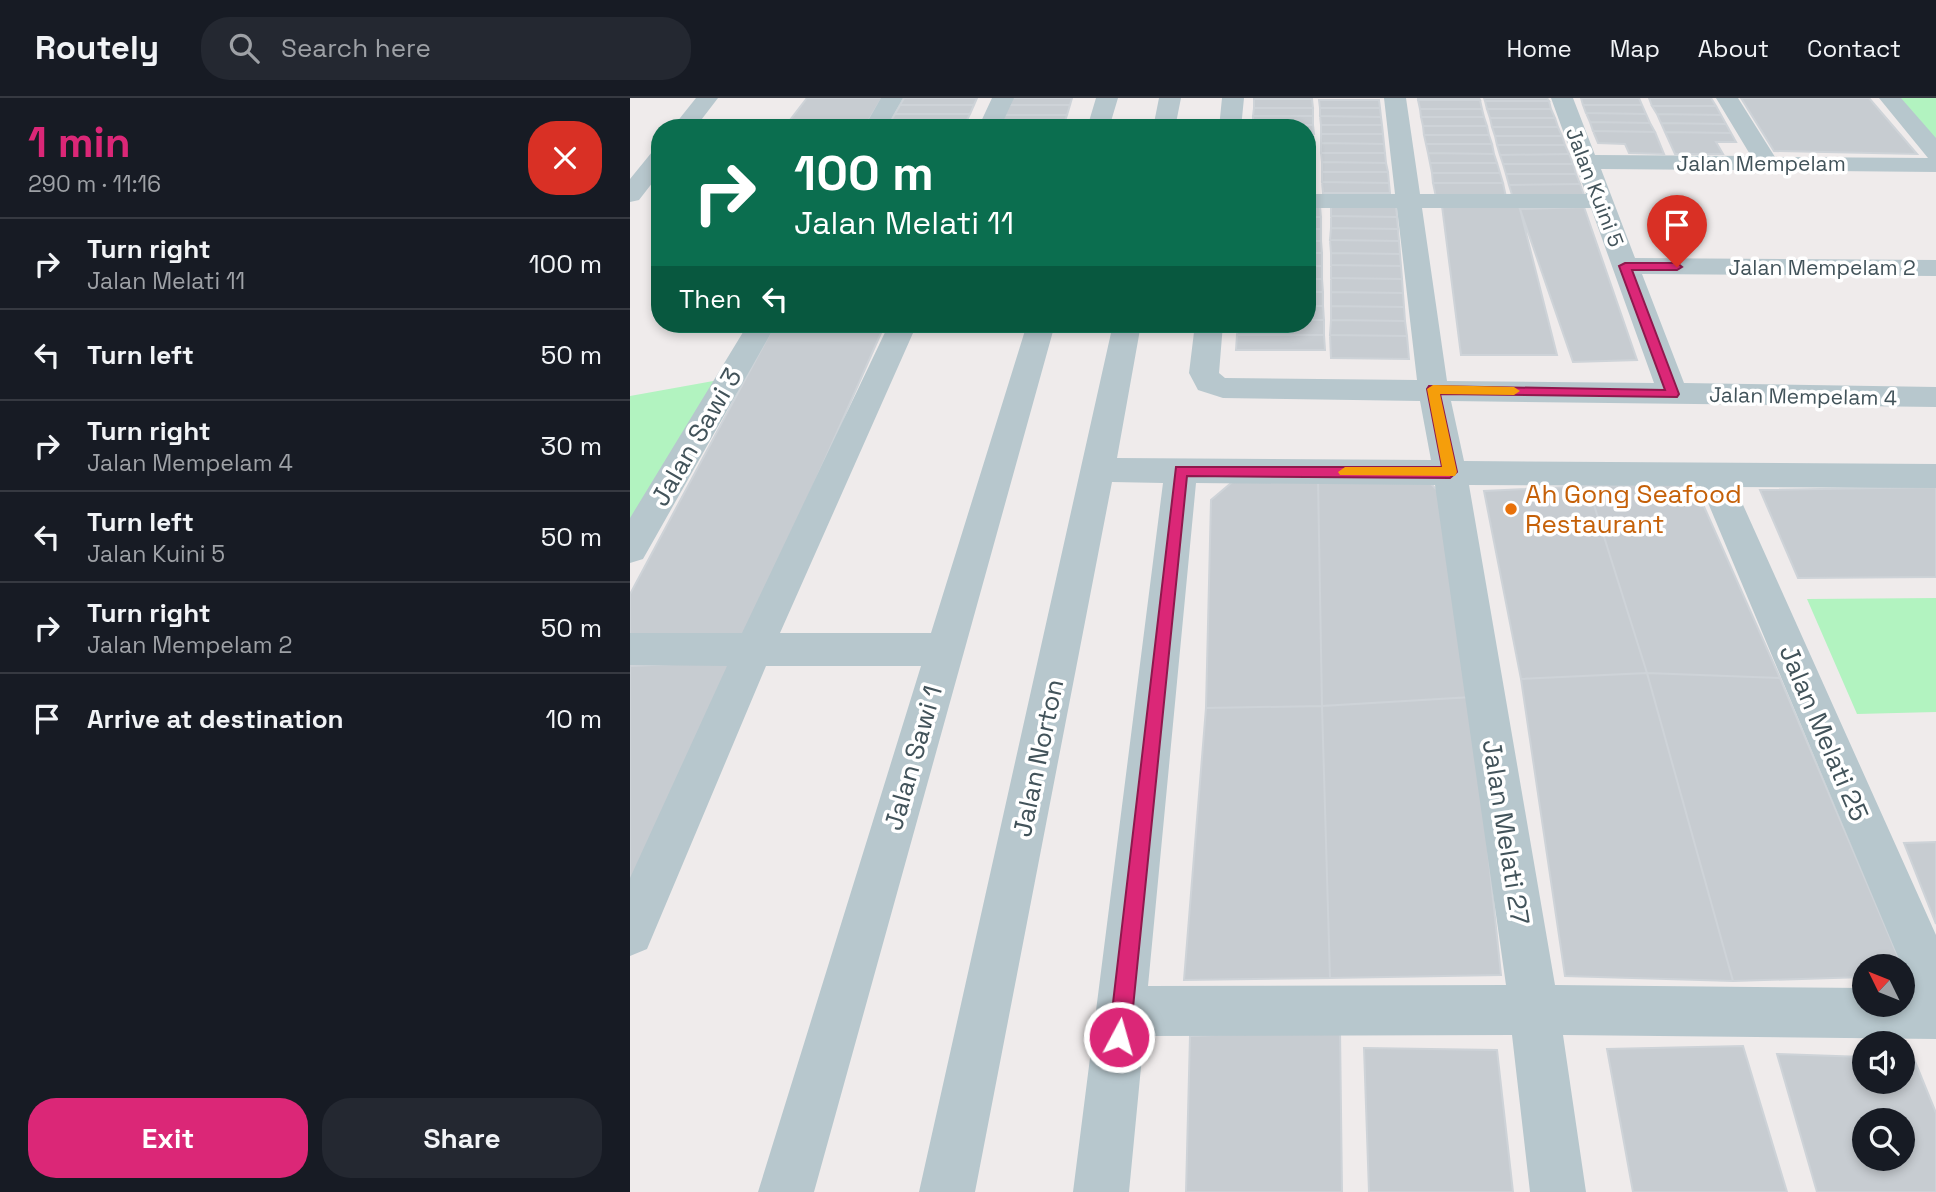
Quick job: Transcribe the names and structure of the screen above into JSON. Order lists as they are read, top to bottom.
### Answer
{
  "streets": {
    "street": [
      "Jalan Mempelam",
      "Jalan Kuini 5",
      "Jalan Mempelam 2",
      "Jalan Mempelam 4",
      "Jalan Sawi 3",
      "Jalan Melati 25",
      "Jalan Sawi 1",
      "Jalan Norton",
      "Jalan Melati 27"
    ]
  },
  "crossings": [
    ["Jalan Mempelam", "Jalan Kuini 5"],
    ["Jalan Kuini 5", "Jalan Mempelam 2"],
    ["Jalan Kuini 5", "Jalan Mempelam 4"],
    ["Jalan Mempelam 4", "Jalan Melati 27"]
  ],
  "places": ["Ah Gong Seafood Restaurant"],
  "north": "top left",
  "page": {
    "header": "Routely",
    "search": "Search here",
    "nav": [
      "Home",
      "Map",
      "About",
      "Contact"
    ],
    "heading": ["1 min", "290 m · 11:16"],
    "turn": ["100 m", "Jalan Melati 11"],
    "list": [
      {
        "name": "Turn right",
        "note": "Jalan Melati 11",
        "value": "100 m"
      },
      {
        "name": "Turn left",
        "value": "50 m"
      },
      {
        "name": "Turn right",
        "note": "Jalan Mempelam 4",
        "value": "30 m"
      },
      {
        "name": "Turn left",
        "note": "Jalan Kuini 5",
        "value": "50 m"
      },
      {
        "name": "Turn right",
        "note": "Jalan Mempelam 2",
        "value": "50 m"
      },
      {
        "name": "Arrive at destination",
        "value": "10 m"
      }
    ],
    "then": "Then",
    "buttons": ["Exit", "Share"]
  }
}
